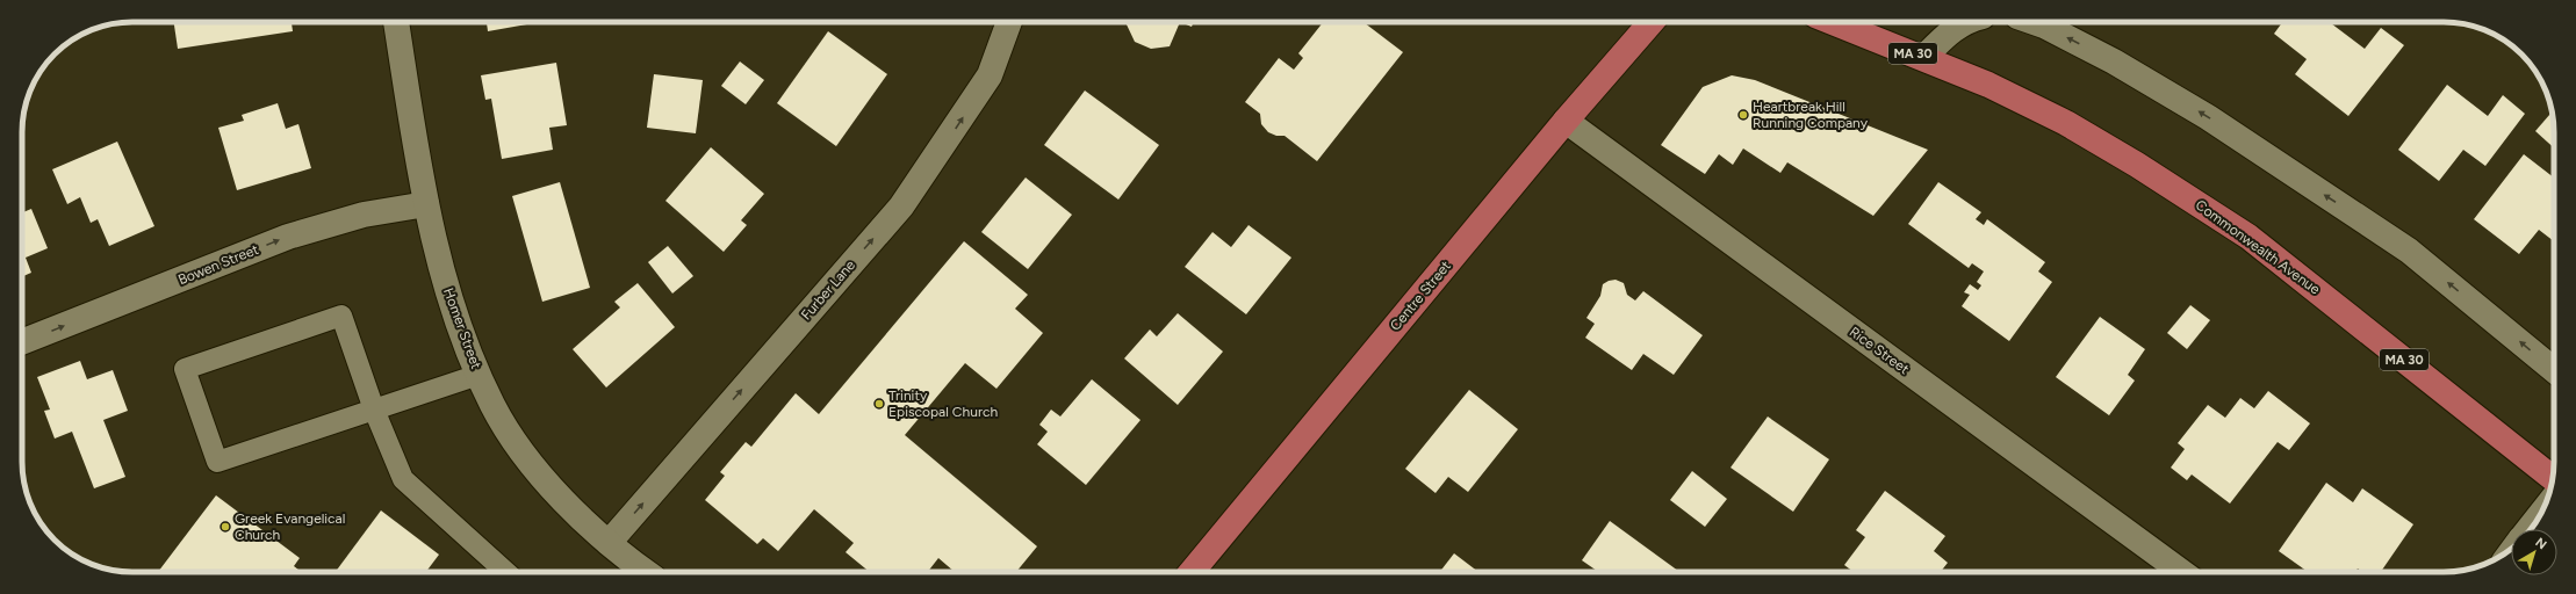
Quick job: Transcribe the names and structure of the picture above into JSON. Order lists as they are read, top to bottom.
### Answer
{
  "streets": {
    "main road": ["MA 30", "Commonwealth Avenue", "Centre Street"],
    "street": [
      "Bowen Street",
      "Furber Lane",
      "Homer Street",
      "Rice Street"
    ]
  },
  "crossings": [
    ["Bowen Street", "Homer Street"],
    ["Furber Lane", "Homer Street"],
    ["Centre Street", "Rice Street"]
  ],
  "one_way": ["Bowen Street", "Furber Lane"],
  "places": ["Heartbreak Hill Running Company", "Trinity Episcopal Church", "Greek Evangelical Church"],
  "north": "top right"
}
